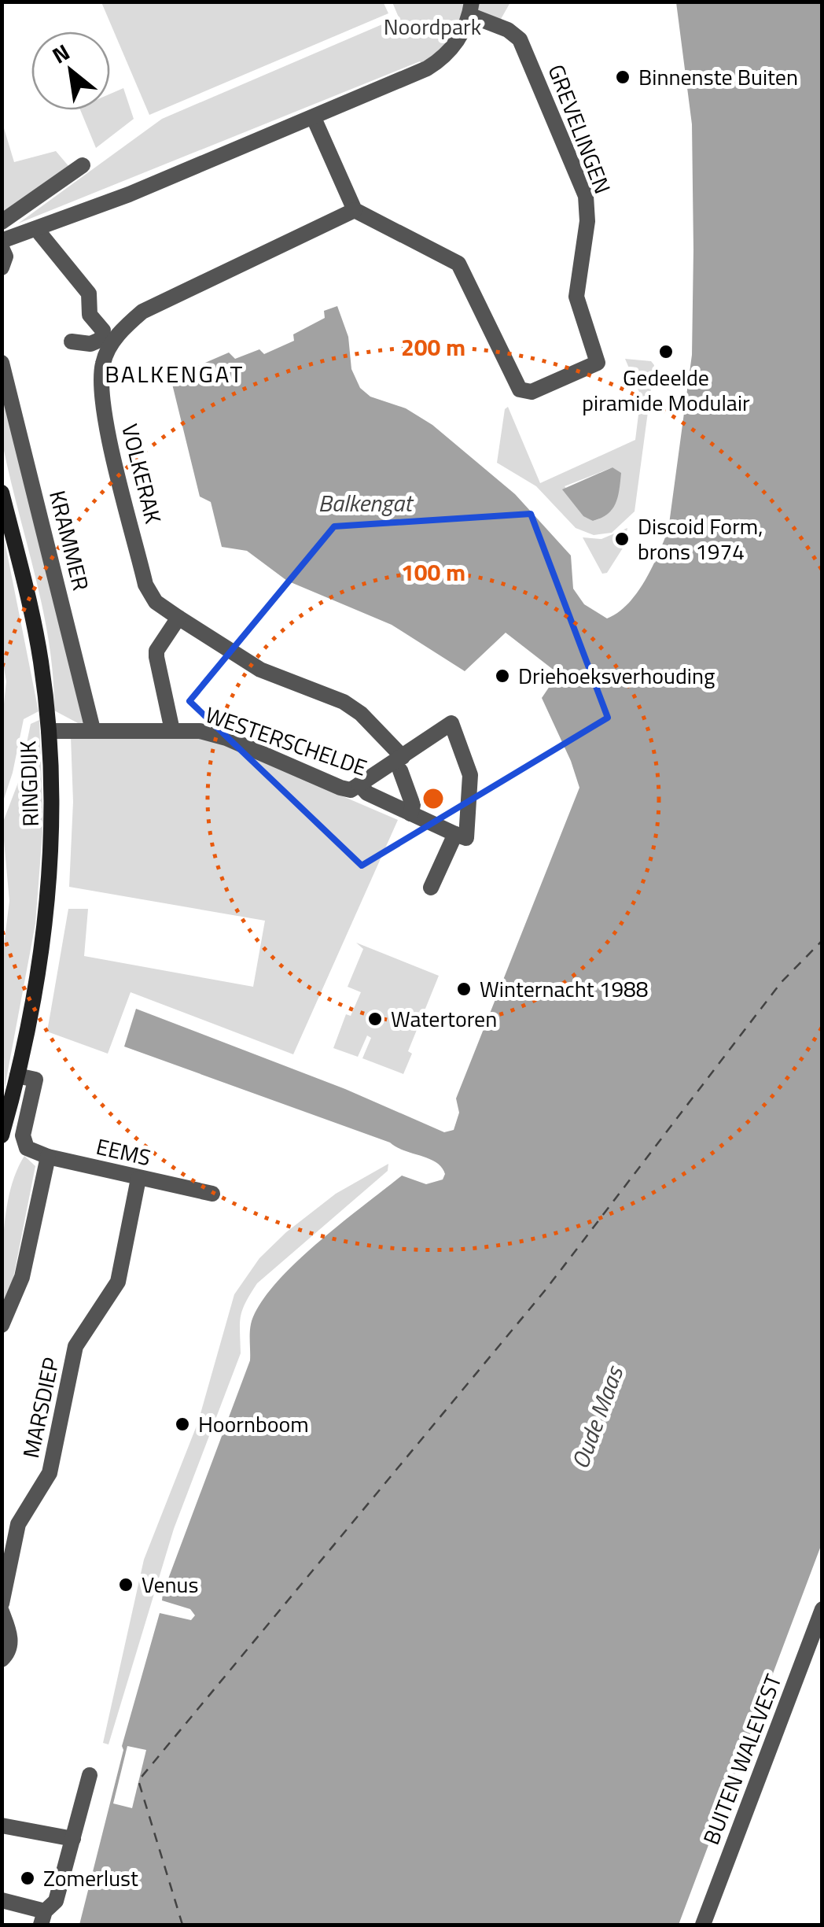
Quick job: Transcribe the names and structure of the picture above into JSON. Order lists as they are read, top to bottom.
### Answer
{
  "streets": {
    "main road": ["RINGDIJK"],
    "street": [
      "GREVELINGEN",
      "VOLKERAK",
      "KRAMMER",
      "WESTERSCHELDE",
      "EEMS",
      "MARSDIEP",
      "BUITEN WALEVEST"
    ]
  },
  "crossings": [
    ["GREVELINGEN", "VOLKERAK"],
    ["KRAMMER", "WESTERSCHELDE"],
    ["WESTERSCHELDE", "RINGDIJK"],
    ["RINGDIJK", "EEMS"],
    ["EEMS", "MARSDIEP"]
  ],
  "districts": ["BALKENGAT"],
  "water": ["Balkengat", "Oude Maas"],
  "parks": ["Noordpark"],
  "places": [
    "Binnenste Buiten",
    "Gedeelde piramide Modulair",
    "Discoid Form, brons 1974",
    "Driehoeksverhouding",
    "Winternacht 1988",
    "Watertoren",
    "Hoornboom",
    "Venus",
    "Zomerlust"
  ],
  "north": "top left",
  "rings": ["200 m", "100 m"]
}
